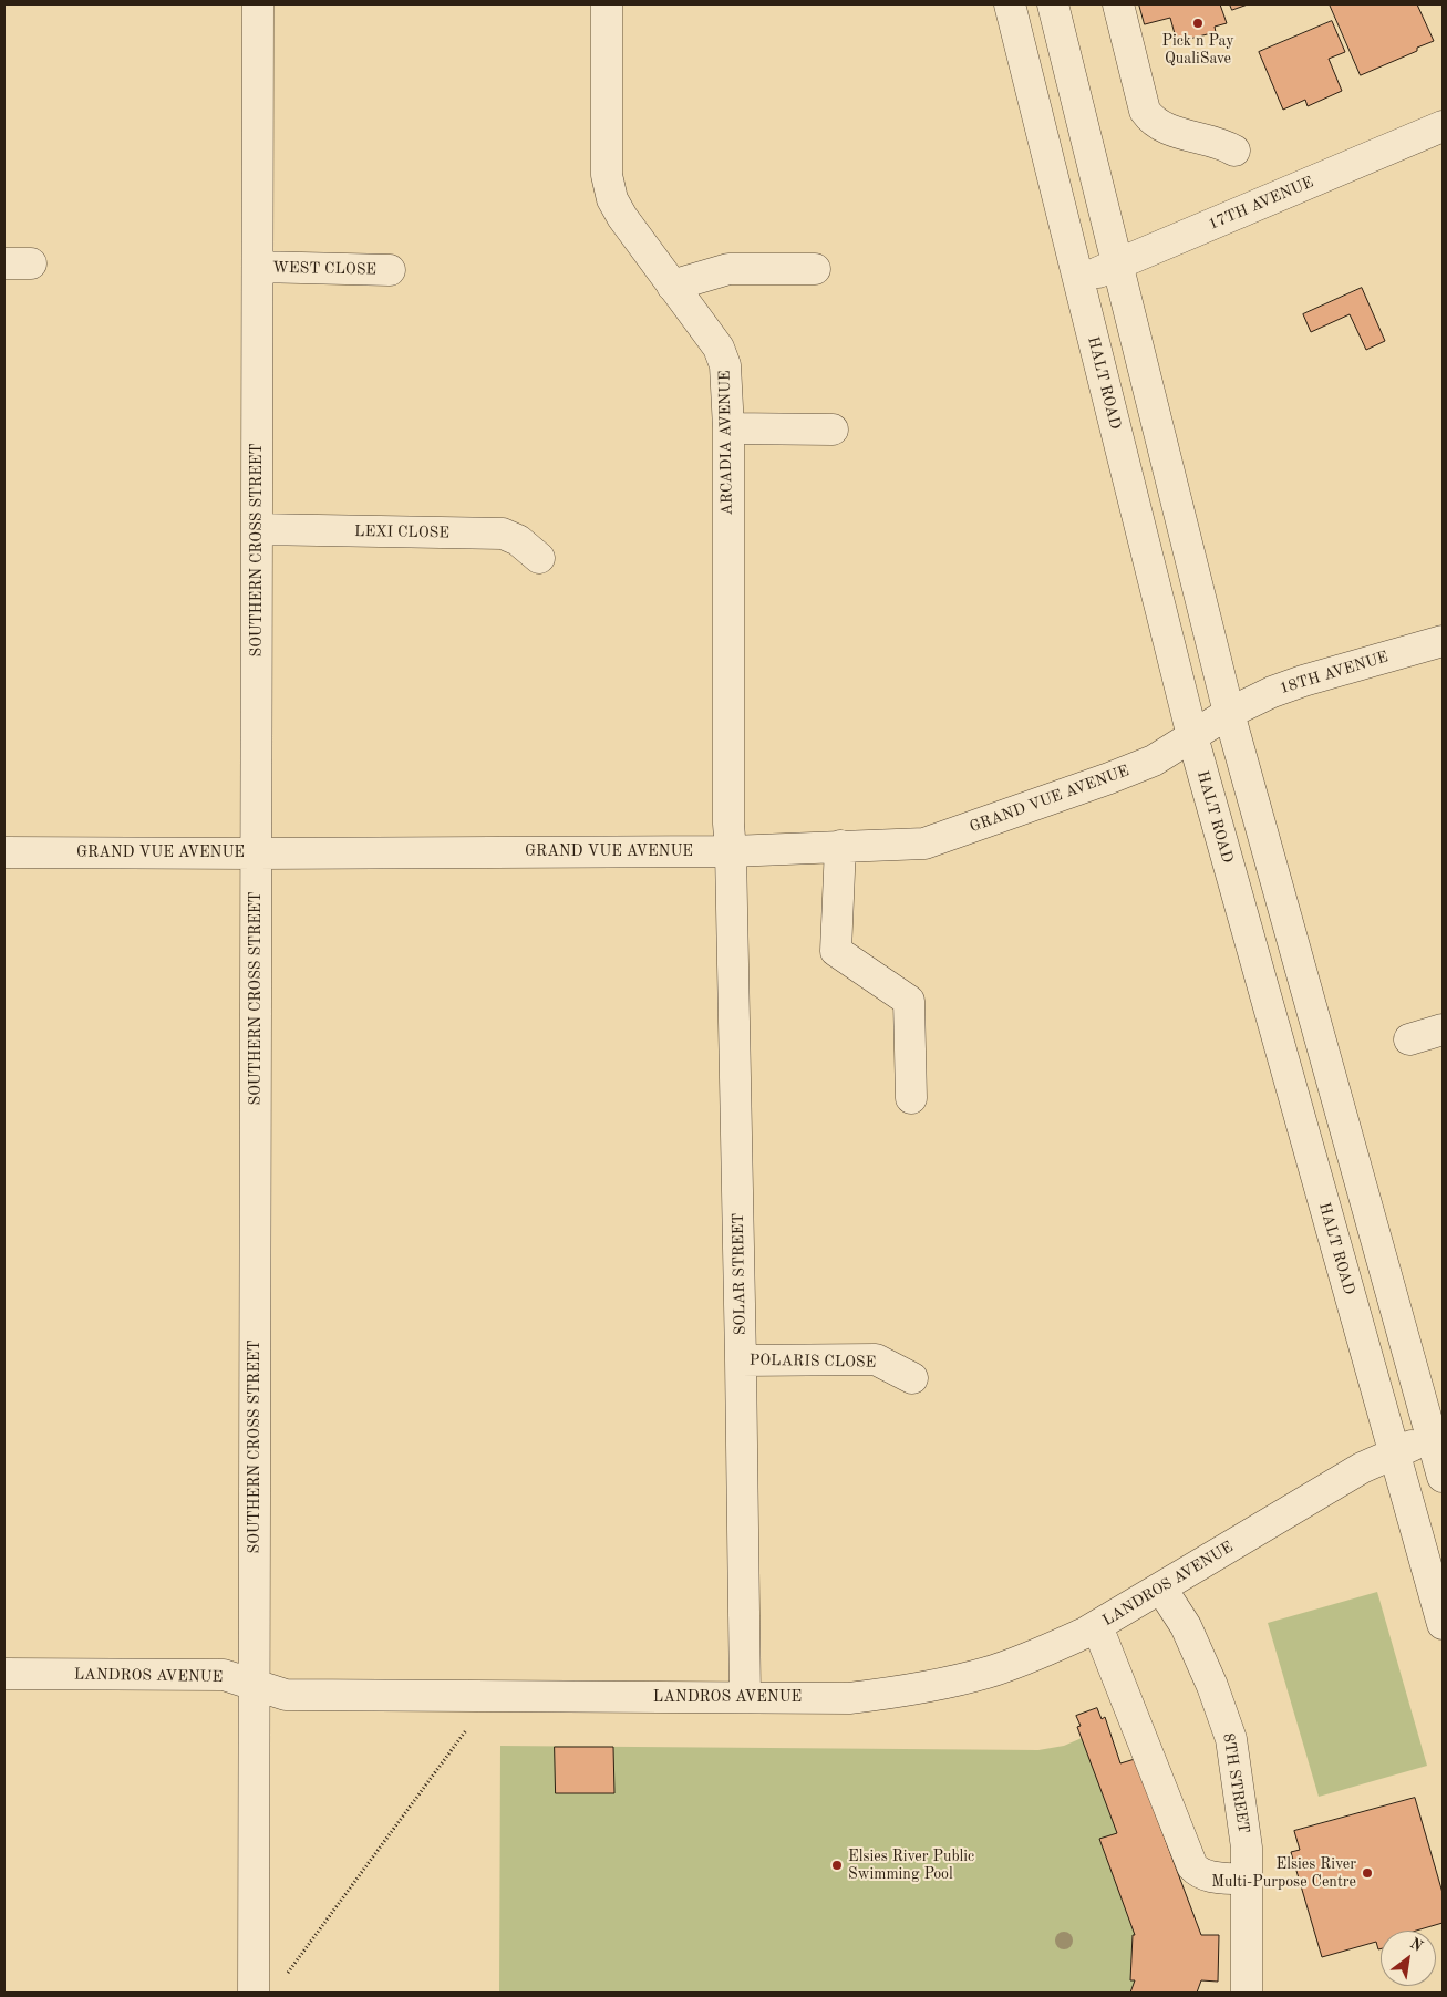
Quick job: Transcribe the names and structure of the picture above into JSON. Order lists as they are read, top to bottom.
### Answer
{
  "streets": {
    "street": [
      "17TH AVENUE",
      "WEST CLOSE",
      "HALT ROAD",
      "ARCADIA AVENUE",
      "LEXI CLOSE",
      "SOUTHERN CROSS STREET",
      "18TH AVENUE",
      "GRAND VUE AVENUE",
      "SOLAR STREET",
      "POLARIS CLOSE",
      "LANDROS AVENUE",
      "8TH STREET"
    ]
  },
  "crossings": [
    ["17TH AVENUE", "HALT ROAD"],
    ["WEST CLOSE", "SOUTHERN CROSS STREET"],
    ["HALT ROAD", "18TH AVENUE"],
    ["HALT ROAD", "GRAND VUE AVENUE"],
    ["HALT ROAD", "LANDROS AVENUE"],
    ["ARCADIA AVENUE", "GRAND VUE AVENUE"],
    ["ARCADIA AVENUE", "SOLAR STREET"],
    ["LEXI CLOSE", "SOUTHERN CROSS STREET"],
    ["SOUTHERN CROSS STREET", "GRAND VUE AVENUE"],
    ["SOUTHERN CROSS STREET", "LANDROS AVENUE"],
    ["18TH AVENUE", "GRAND VUE AVENUE"],
    ["GRAND VUE AVENUE", "SOLAR STREET"],
    ["SOLAR STREET", "POLARIS CLOSE"],
    ["SOLAR STREET", "LANDROS AVENUE"],
    ["LANDROS AVENUE", "8TH STREET"]
  ],
  "places": ["Pick n Pay QualiSave", "Elsies River Public Swimming Pool", "Elsies River Multi-Purpose Centre"],
  "north": "top right"
}
